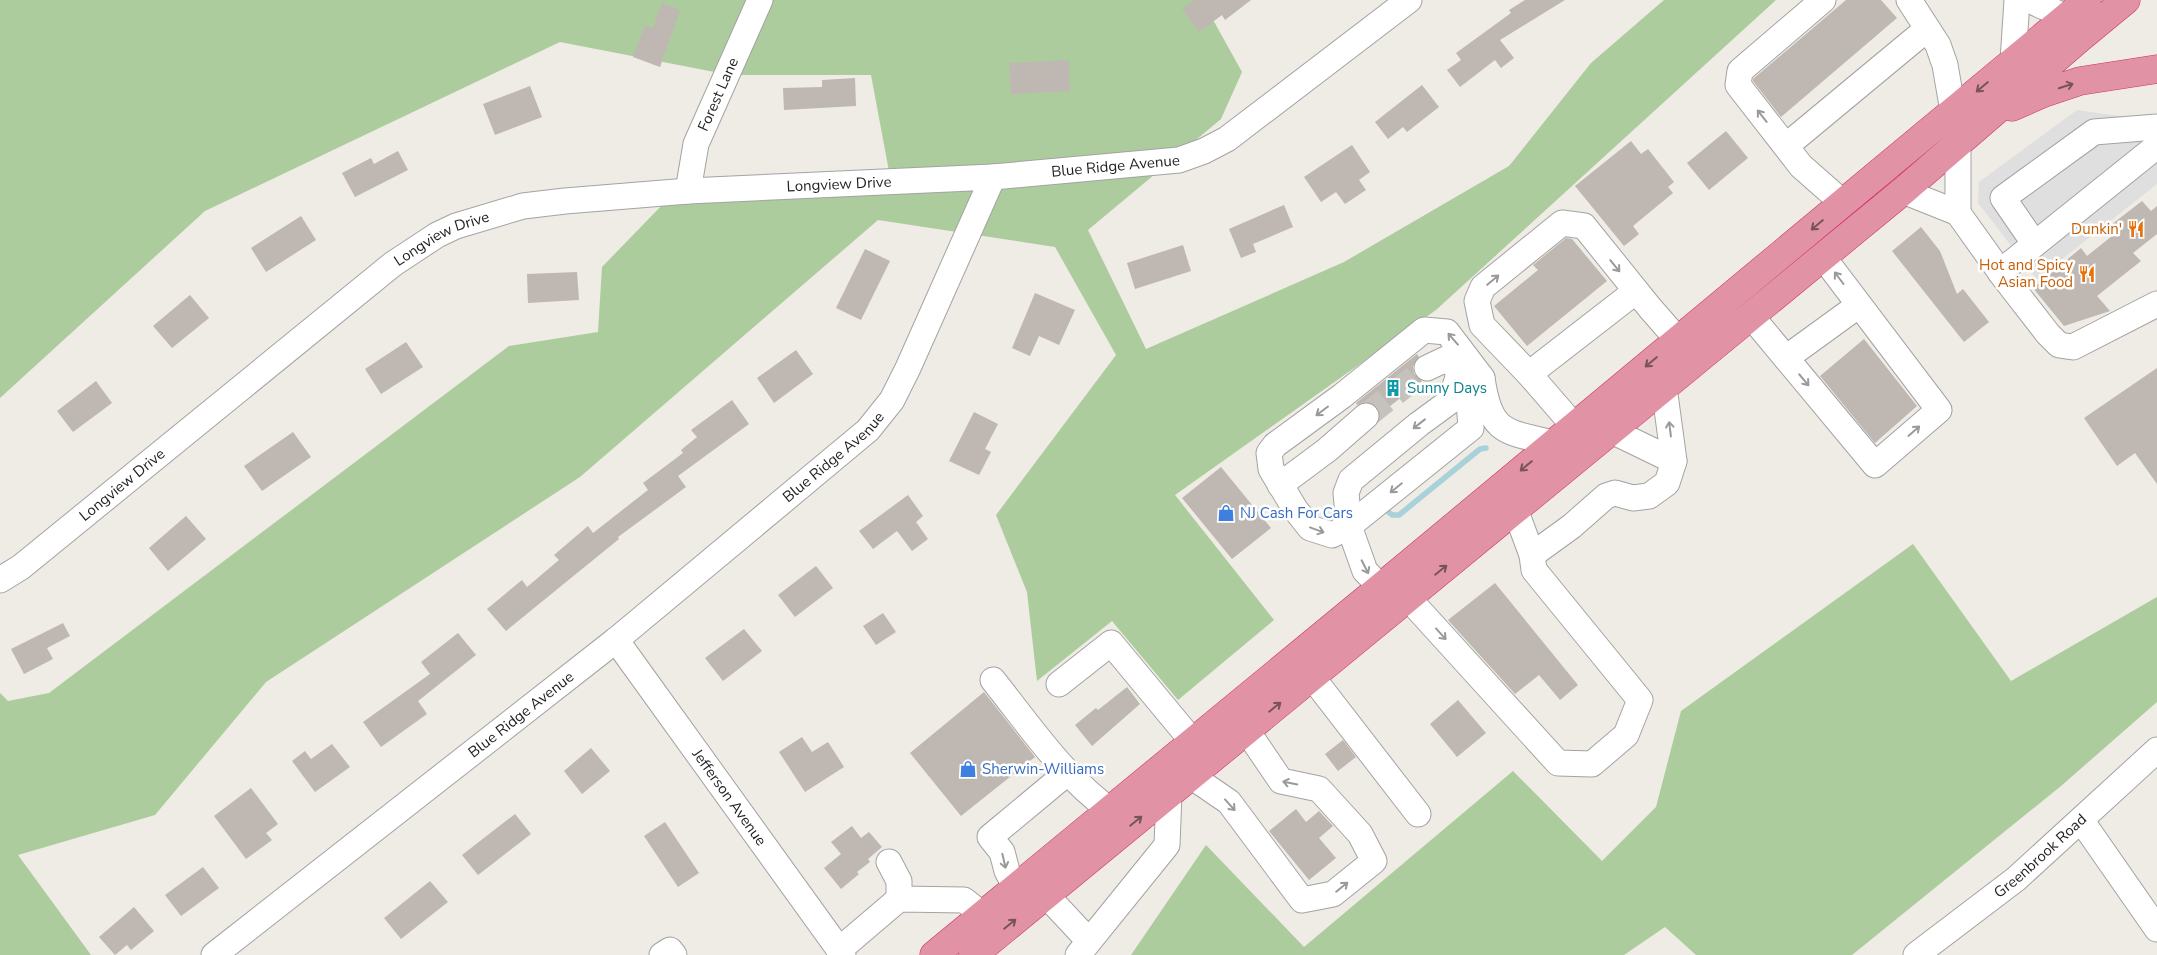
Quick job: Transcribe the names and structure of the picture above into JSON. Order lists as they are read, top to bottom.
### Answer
{
  "streets": {
    "street": [
      "Forest Lane",
      "Blue Ridge Avenue",
      "Longview Drive",
      "Jefferson Avenue",
      "Greenbrook Road"
    ]
  },
  "crossings": [
    ["Forest Lane", "Longview Drive"],
    ["Blue Ridge Avenue", "Longview Drive"],
    ["Blue Ridge Avenue", "Jefferson Avenue"]
  ],
  "places": {
    "restaurant": ["Dunkin'", "Hot and Spicy Asian Food"],
    "building": ["Sunny Days"],
    "shop": ["NJ Cash For Cars", "Sherwin-Williams"]
  }
}
